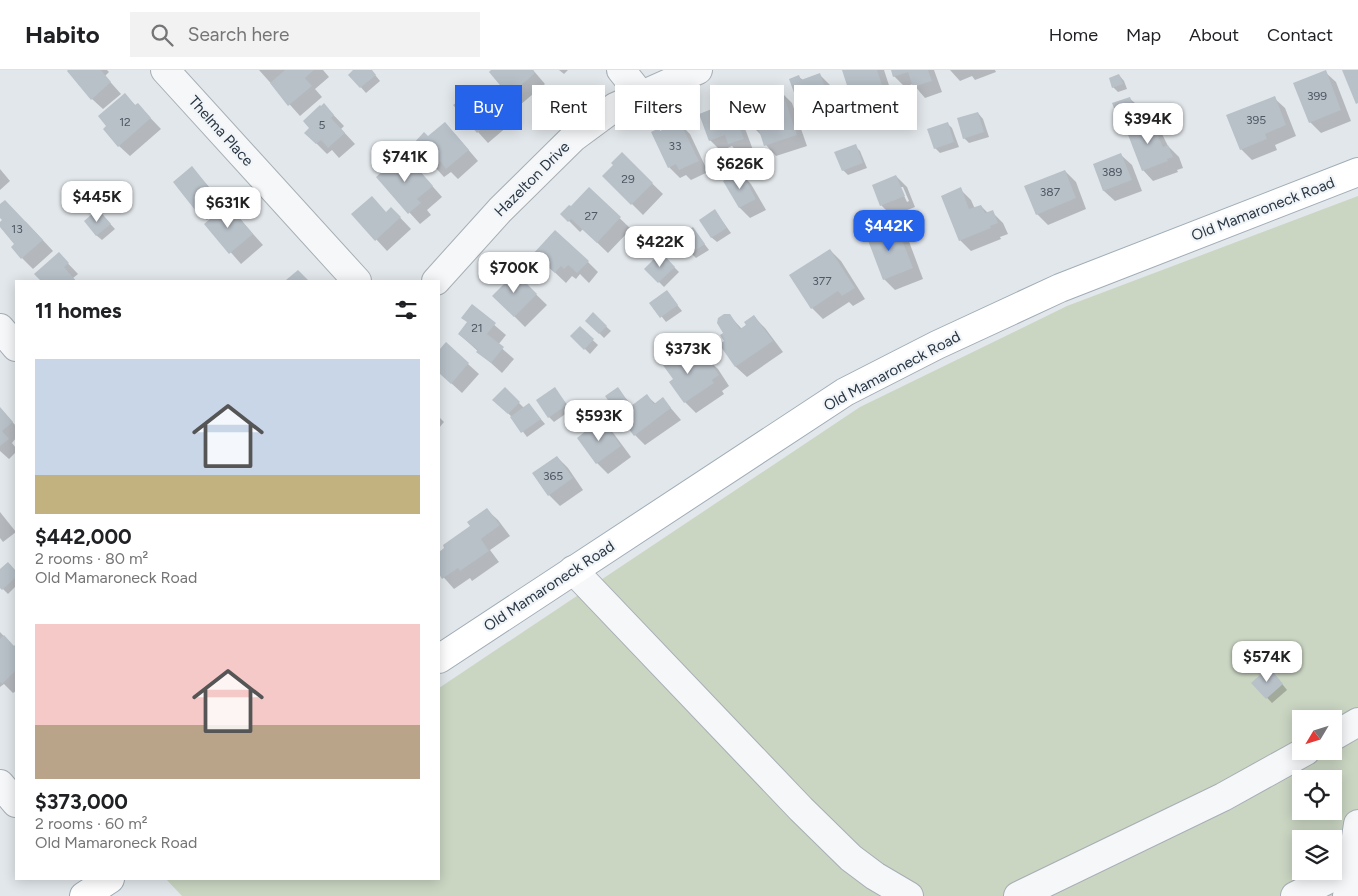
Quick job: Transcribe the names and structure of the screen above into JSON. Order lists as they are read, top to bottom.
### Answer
{
  "streets": {
    "main road": ["Old Mamaroneck Road"],
    "street": ["Thelma Place", "Hazelton Drive"]
  },
  "house_numbers": [
    "399",
    "395",
    "12",
    "5",
    "33",
    "389",
    "29",
    "387",
    "27",
    "13",
    "377",
    "21",
    "365"
  ],
  "north": "bottom left",
  "page": {
    "header": "Habito",
    "search": "Search here",
    "nav": [
      "Home",
      "Map",
      "About",
      "Contact"
    ],
    "chip": [
      "Buy",
      "Rent",
      "Filters",
      "New",
      "Apartment"
    ],
    "price": [
      "$394K",
      "$741K",
      "$626K",
      "$445K",
      "$631K",
      "$442K",
      "$422K",
      "$700K",
      "$373K",
      "$593K",
      "$574K"
    ],
    "heading": "11 homes",
    "list": [
      {
        "name": "$442,000",
        "note": "2 rooms · 80 m² · Old Mamaroneck Road"
      },
      {
        "name": "$373,000",
        "note": "2 rooms · 60 m² · Old Mamaroneck Road"
      }
    ]
  }
}
